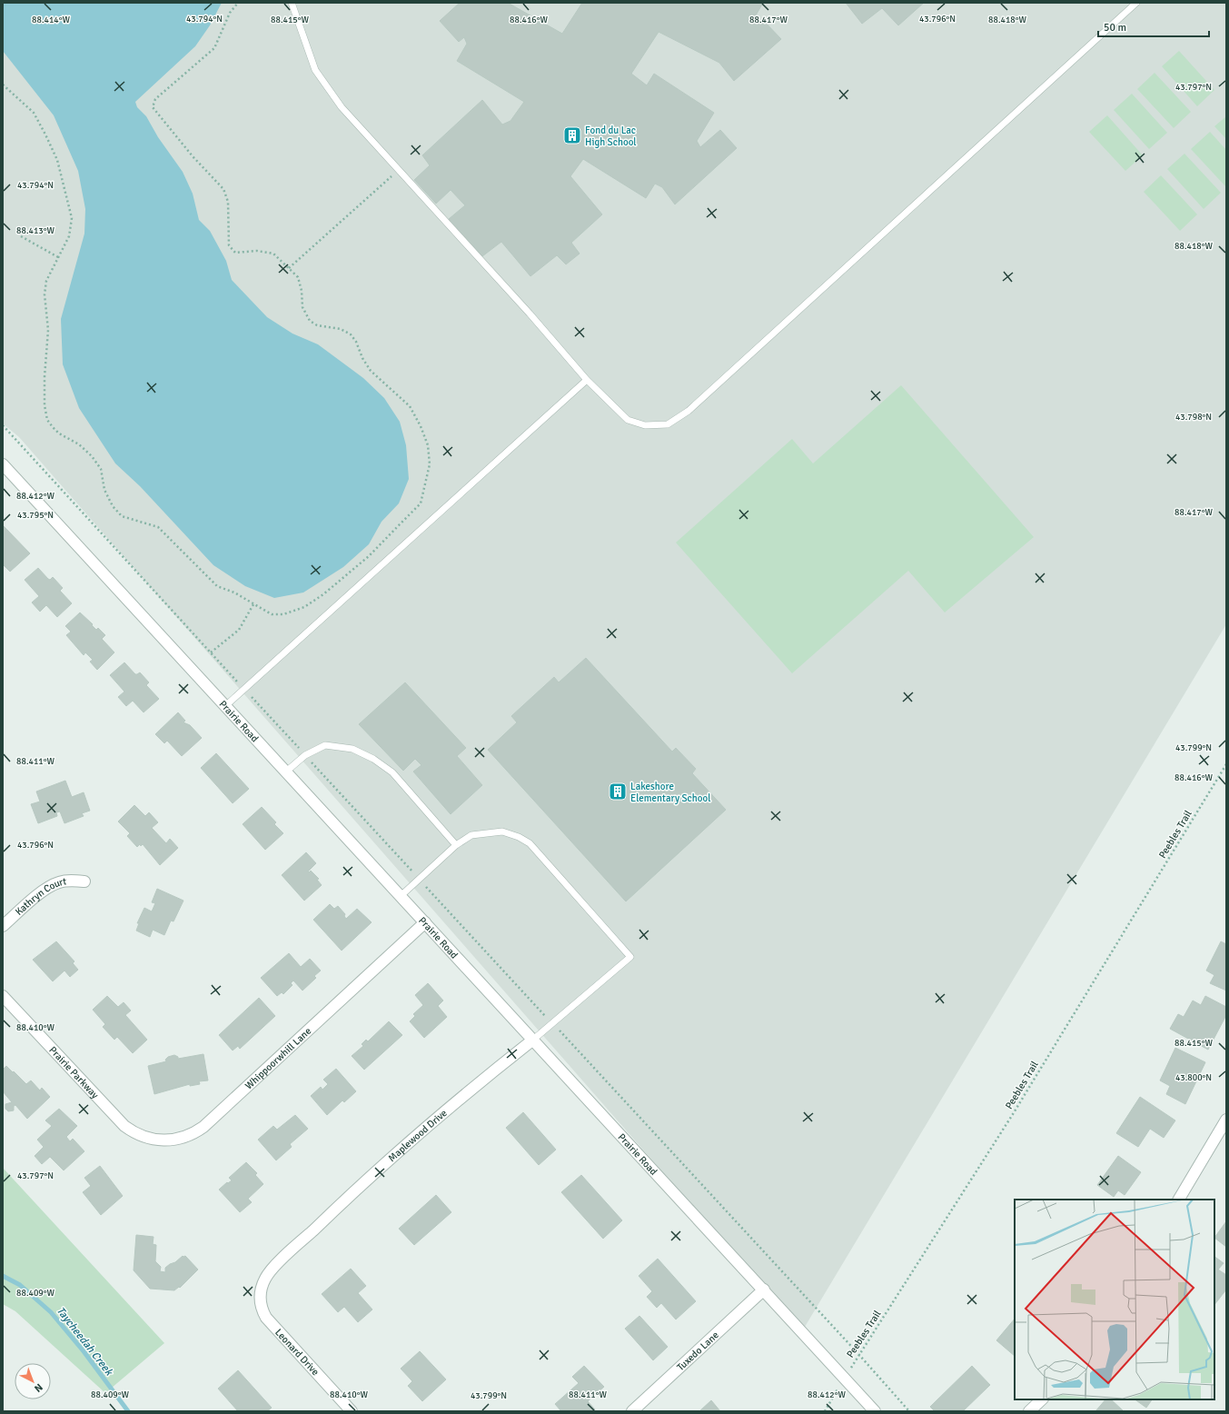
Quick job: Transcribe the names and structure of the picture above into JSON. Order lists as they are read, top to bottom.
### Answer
{
  "streets": {
    "street": [
      "Prairie Road",
      "Kathryn Court",
      "Whippoorwhill Lane",
      "Prairie Parkway",
      "Maplewood Drive",
      "Tuxedo Lane",
      "Leonard Drive"
    ],
    "path": ["Peebles Trail"]
  },
  "crossings": [
    ["Prairie Road", "Peebles Trail"],
    ["Prairie Road", "Whippoorwhill Lane"],
    ["Prairie Road", "Maplewood Drive"],
    ["Prairie Road", "Tuxedo Lane"],
    ["Whippoorwhill Lane", "Prairie Parkway"],
    ["Maplewood Drive", "Leonard Drive"]
  ],
  "water": ["Taycheedah Creek"],
  "places": {
    "building": ["Fond du Lac High School", "Lakeshore Elementary School"]
  },
  "scale_bar": "50 m",
  "north": "bottom right",
  "coordinates": [
    "43.794°N",
    "43.796°N",
    "88.414°W",
    "88.415°W",
    "88.416°W",
    "88.417°W",
    "88.418°W",
    "43.797°N",
    "88.413°W",
    "43.798°N",
    "88.412°W",
    "43.795°N",
    "43.799°N",
    "88.411°W",
    "88.410°W",
    "43.800°N",
    "88.409°W"
  ]
}
